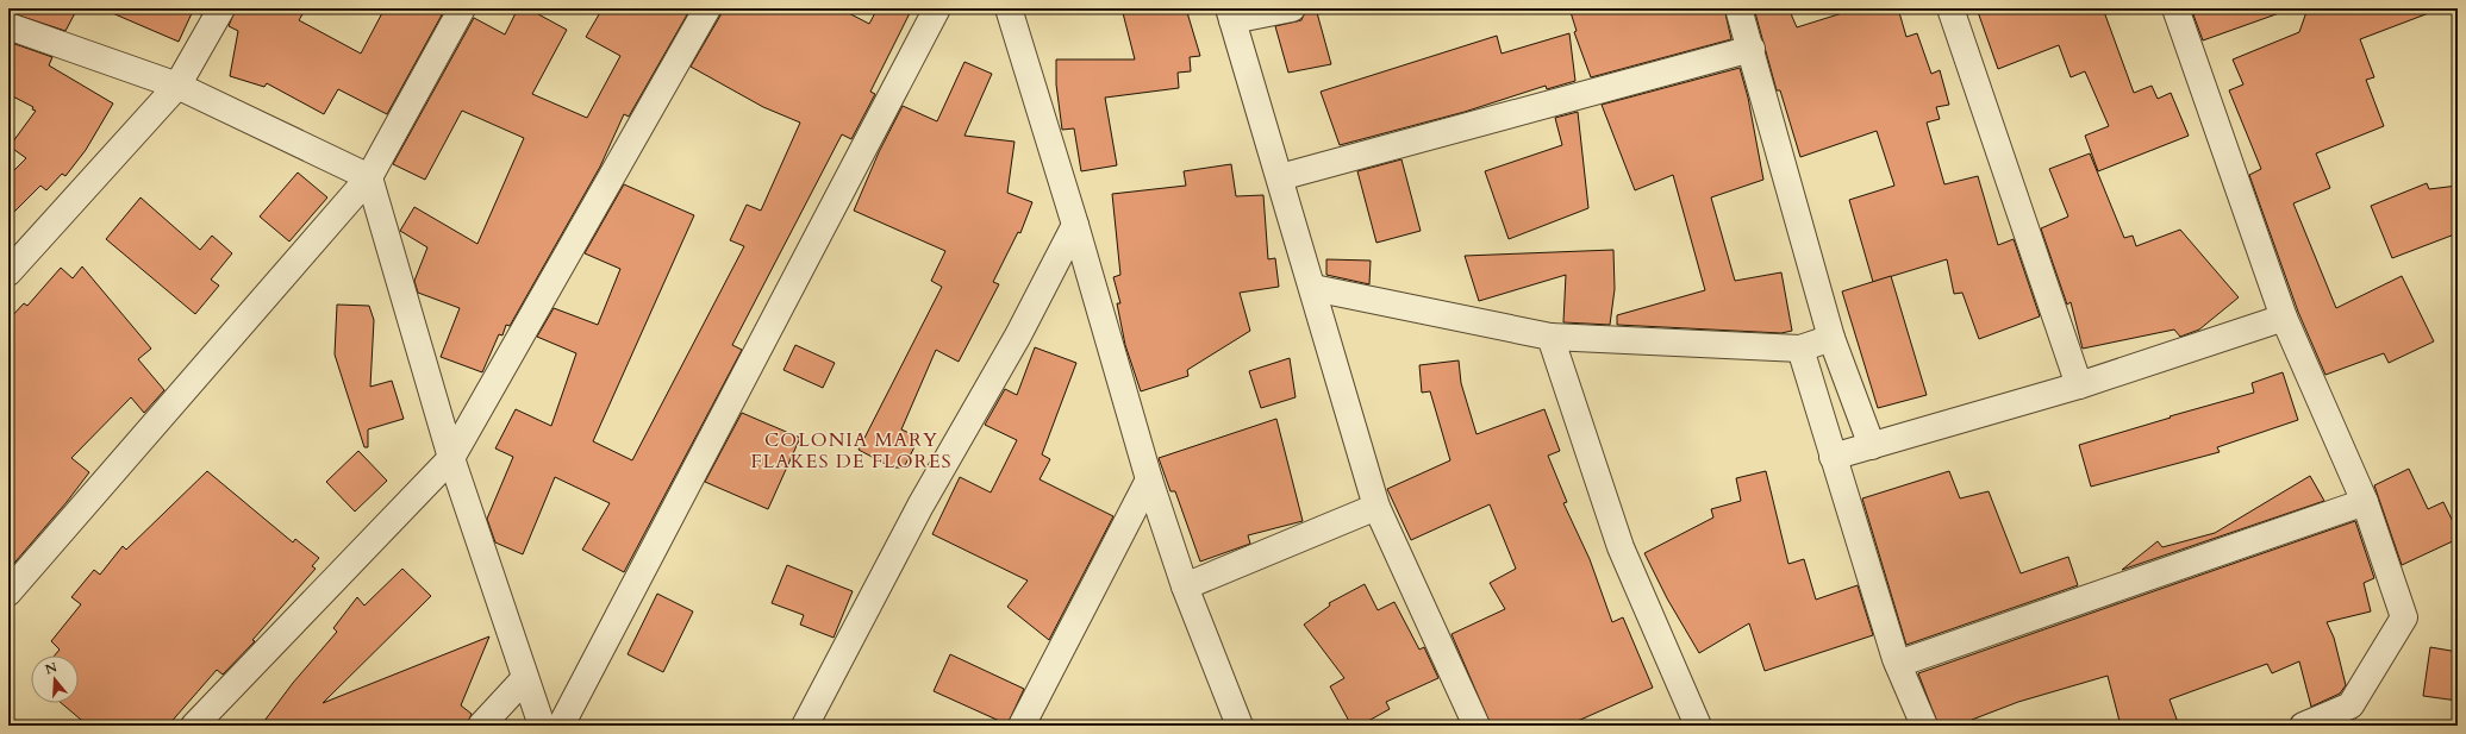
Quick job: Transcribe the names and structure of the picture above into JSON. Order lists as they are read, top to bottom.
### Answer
{
  "districts": ["COLONIA MARY FLAKES DE FLORES"],
  "north": "top"
}
